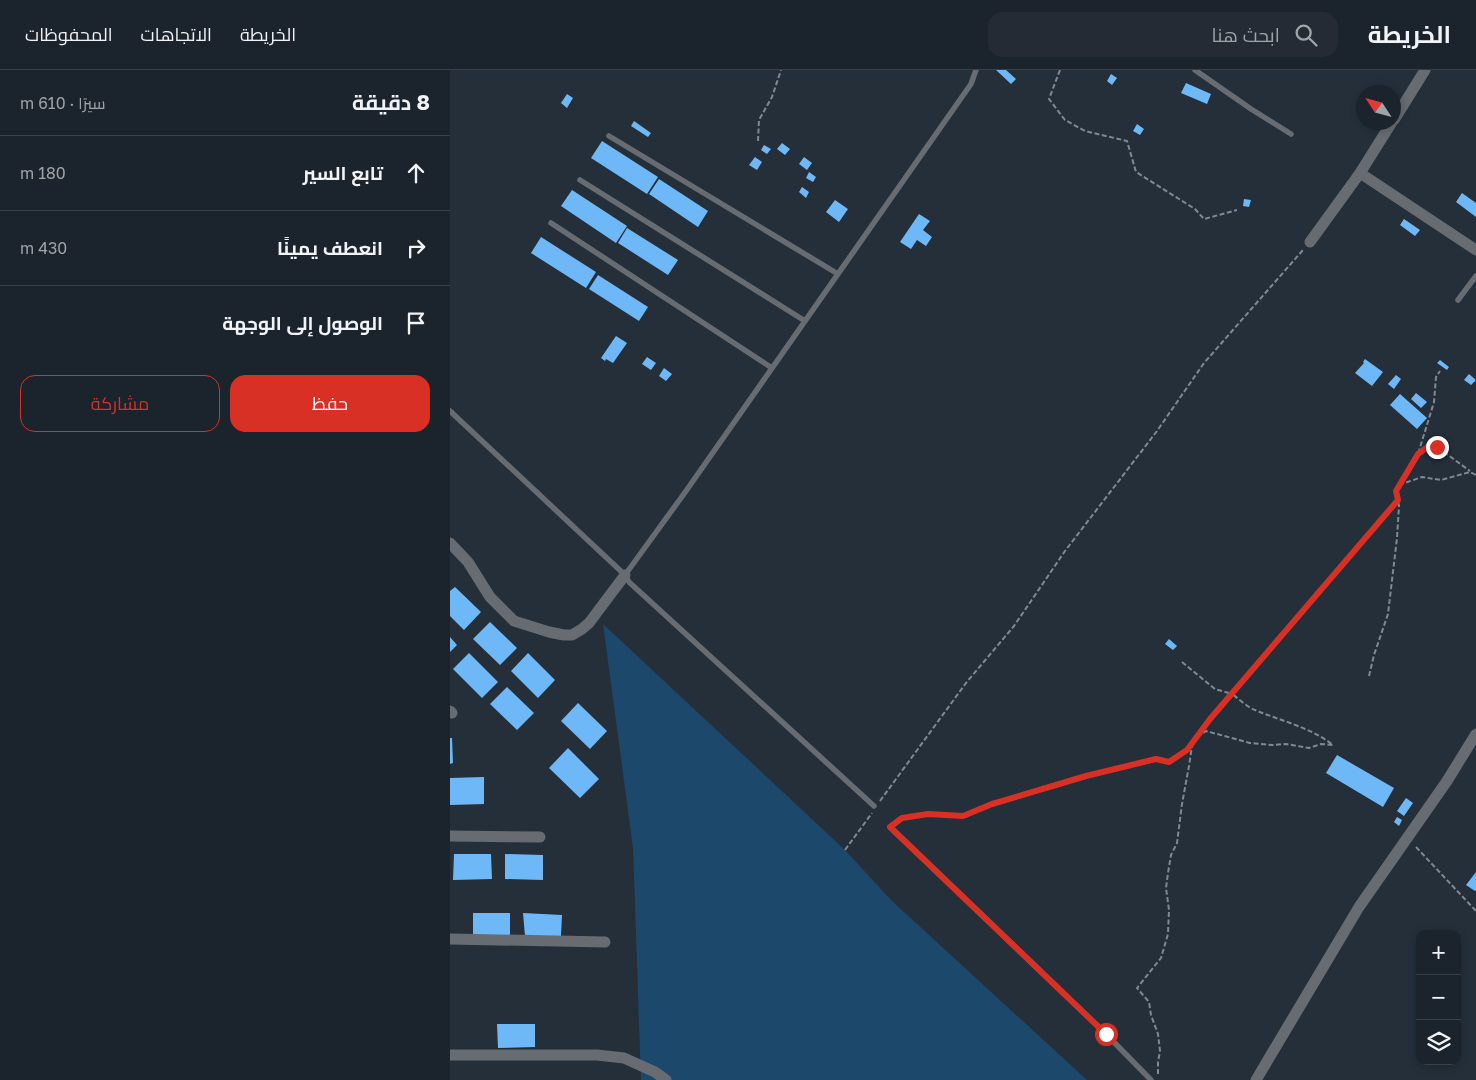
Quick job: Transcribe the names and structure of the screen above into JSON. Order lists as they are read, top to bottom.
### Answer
{
  "north": "top left",
  "page": {
    "header": "الخريطة",
    "search": "ابحث هنا",
    "nav": ["الخريطة", "الاتجاهات", "المحفوظات"],
    "heading": ["8 دقيقة", "سيرًا · 610 m"],
    "list": [
      ["تابع السير", "180 m"],
      ["انعطف يمينًا", "430 m"],
      "الوصول إلى الوجهة"
    ],
    "buttons": ["حفظ", "مشاركة"],
    "map_buttons": ["+", "−"]
  }
}
